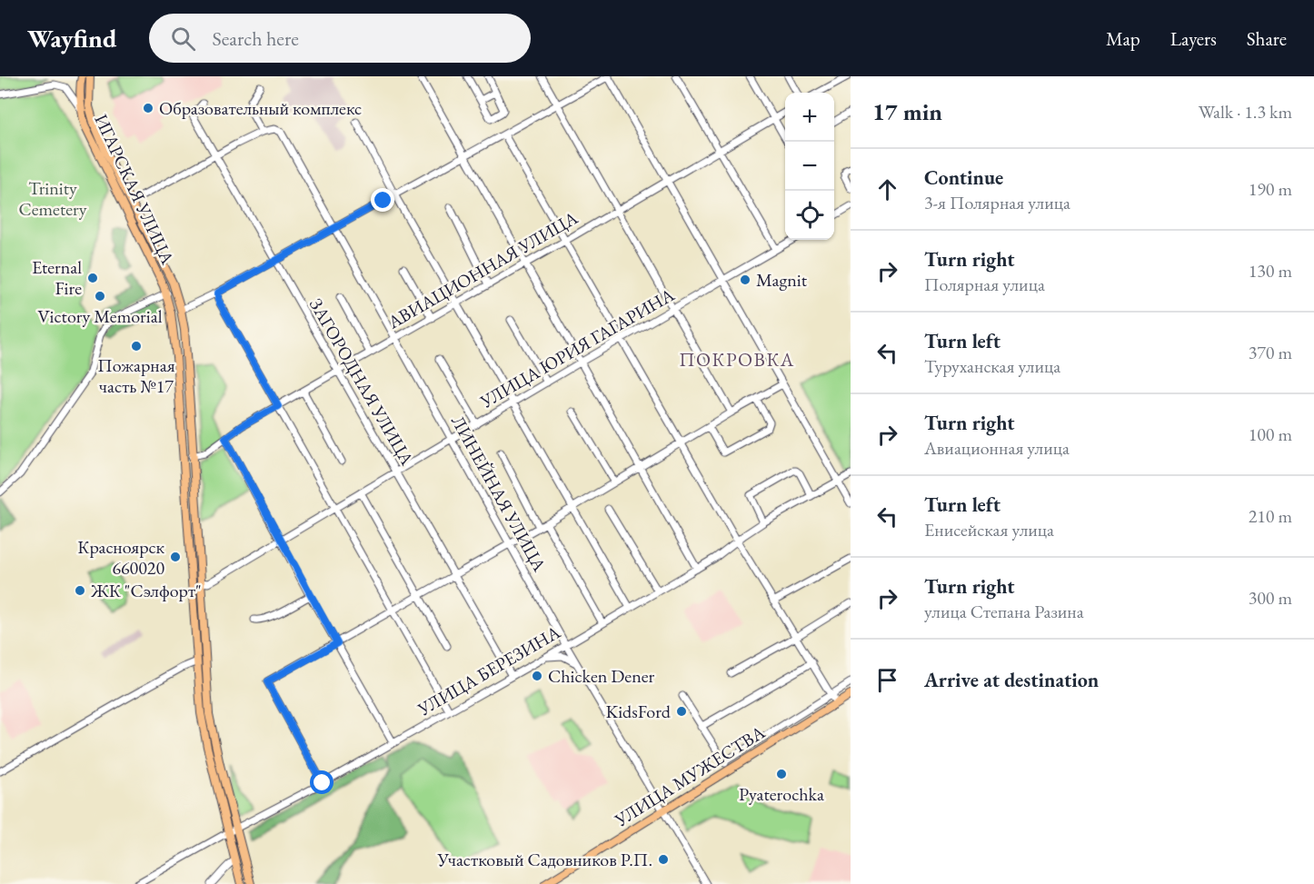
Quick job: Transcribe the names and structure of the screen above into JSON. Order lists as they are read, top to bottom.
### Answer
{
  "streets": {
    "main road": ["ИГАРСКАЯ УЛИЦА", "УЛИЦА МУЖЕСТВА"],
    "street": [
      "АВИАЦИОННАЯ УЛИЦА",
      "УЛИЦА ЮРИЯ ГАГАРИНА",
      "ЗАГОРОДНАЯ УЛИЦА",
      "ЛИНЕЙНАЯ УЛИЦА",
      "УЛИЦА БЕРЕЗИНА"
    ]
  },
  "crossings": [
    ["ИГАРСКАЯ УЛИЦА", "АВИАЦИОННАЯ УЛИЦА"],
    ["ИГАРСКАЯ УЛИЦА", "УЛИЦА ЮРИЯ ГАГАРИНА"],
    ["ИГАРСКАЯ УЛИЦА", "УЛИЦА БЕРЕЗИНА"],
    ["АВИАЦИОННАЯ УЛИЦА", "ЗАГОРОДНАЯ УЛИЦА"],
    ["АВИАЦИОННАЯ УЛИЦА", "ЛИНЕЙНАЯ УЛИЦА"],
    ["УЛИЦА ЮРИЯ ГАГАРИНА", "ЗАГОРОДНАЯ УЛИЦА"],
    ["УЛИЦА ЮРИЯ ГАГАРИНА", "ЛИНЕЙНАЯ УЛИЦА"],
    ["ЗАГОРОДНАЯ УЛИЦА", "УЛИЦА БЕРЕЗИНА"],
    ["ЛИНЕЙНАЯ УЛИЦА", "УЛИЦА БЕРЕЗИНА"],
    ["ЛИНЕЙНАЯ УЛИЦА", "УЛИЦА МУЖЕСТВА"]
  ],
  "districts": ["ПОКРОВКА"],
  "parks": ["Trinity Cemetery"],
  "places": [
    "Образовательный комплекс",
    "Eternal Fire",
    "Magnit",
    "Victory Memorial",
    "Пожарная часть №17",
    "Красноярск 660020",
    "ЖК \"Сэлфорт\"",
    "Chicken Dener",
    "KidsFord",
    "Pyaterochka",
    "Участковый Садовников Р.П."
  ],
  "page": {
    "header": "Wayfind",
    "search": "Search here",
    "nav": ["Map", "Layers", "Share"],
    "heading": ["17 min", "Walk · 1.3 km"],
    "map_buttons": ["+", "−"],
    "list": [
      ["Continue", "3-я Полярная улица", "190 m"],
      ["Turn right", "Полярная улица", "130 m"],
      ["Turn left", "Туруханская улица", "370 m"],
      ["Turn right", "Авиационная улица", "100 m"],
      ["Turn left", "Енисейская улица", "210 m"],
      ["Turn right", "улица Степана Разина", "300 m"],
      "Arrive at destination"
    ]
  }
}
